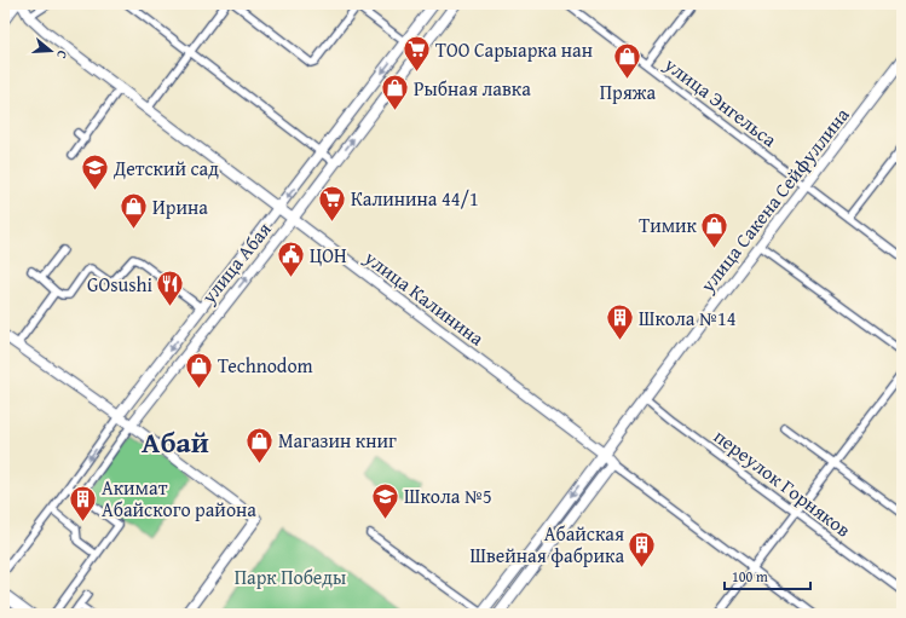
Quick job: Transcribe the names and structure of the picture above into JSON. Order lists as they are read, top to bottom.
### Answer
{
  "streets": {
    "street": [
      "улица Энгельса",
      "улица Сакена Сейфуллина",
      "улица Абая",
      "улица Калинина",
      "переулок Горняков"
    ]
  },
  "crossings": [
    ["улица Энгельса", "улица Сакена Сейфуллина"],
    ["улица Сакена Сейфуллина", "улица Калинина"],
    ["улица Сакена Сейфуллина", "переулок Горняков"],
    ["улица Абая", "улица Калинина"]
  ],
  "districts": ["Абай"],
  "parks": ["Парк Победы"],
  "places": {
    "supermarket": ["ТОО Сарыарка нан", "Калинина 44/1"],
    "shop": [
      "Пряжа",
      "Рыбная лавка",
      "Ирина",
      "Тимик",
      "Technodom",
      "Магазин книг"
    ],
    "school or university": ["Детский сад", "Школа №5"],
    "public building": ["ЦОН"],
    "restaurant": ["GOsushi"],
    "building": ["Школа №14", "Акимат Абайского района", "Абайская Швейная фабрика"]
  },
  "scale_bar": "100 m",
  "north": "right"
}
